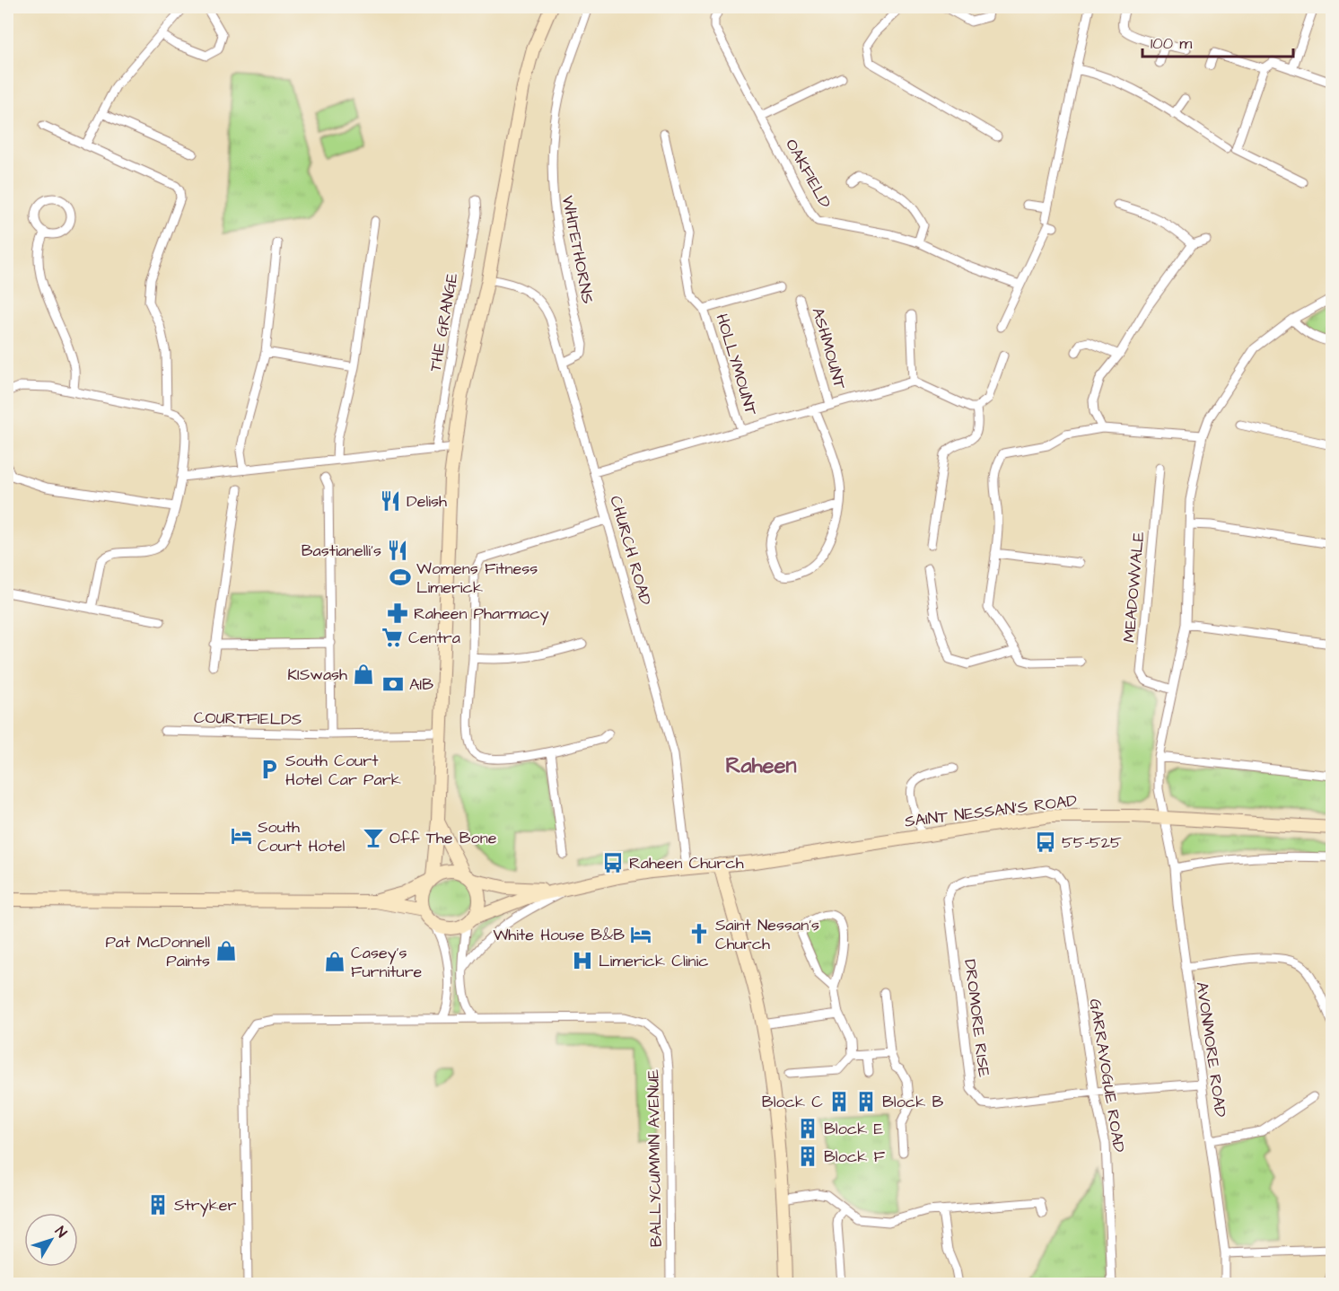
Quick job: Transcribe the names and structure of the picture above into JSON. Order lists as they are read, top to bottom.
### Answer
{
  "streets": {
    "main road": ["SAINT NESSAN'S ROAD"],
    "street": [
      "OAKFIELD",
      "WHITETHORNS",
      "THE GRANGE",
      "ASHMOUNT",
      "HOLLYMOUNT",
      "CHURCH ROAD",
      "MEADOWVALE",
      "COURTFIELDS",
      "DROMORE RISE",
      "AVONMORE ROAD",
      "GARRAVOGUE ROAD",
      "BALLYCUMMIN AVENUE"
    ]
  },
  "crossings": [
    ["WHITETHORNS", "CHURCH ROAD"],
    ["ASHMOUNT", "HOLLYMOUNT"],
    ["ASHMOUNT", "CHURCH ROAD"],
    ["CHURCH ROAD", "SAINT NESSAN'S ROAD"],
    ["SAINT NESSAN'S ROAD", "AVONMORE ROAD"],
    ["DROMORE RISE", "AVONMORE ROAD"],
    ["DROMORE RISE", "GARRAVOGUE ROAD"]
  ],
  "districts": ["Raheen"],
  "places": {
    "restaurant": ["Delish", "Bastianelli's"],
    "sports": ["Womens Fitness Limerick"],
    "pharmacy": ["Raheen Pharmacy"],
    "supermarket": ["Centra"],
    "shop": ["KISwash", "Pat McDonnell Paints", "Casey's Furniture"],
    "bank": ["AIB"],
    "parking": ["South Court Hotel Car Park"],
    "hotel": ["South Court Hotel", "White House B&B"],
    "bar": ["Off The Bone"],
    "bus stop": ["55-525", "Raheen Church"],
    "church": ["Saint Nessan's Church"],
    "hospital": ["Limerick Clinic"],
    "building": [
      "Block C",
      "Block B",
      "Block E",
      "Block F",
      "Stryker"
    ]
  },
  "scale_bar": "100 m",
  "north": "top right"
}
